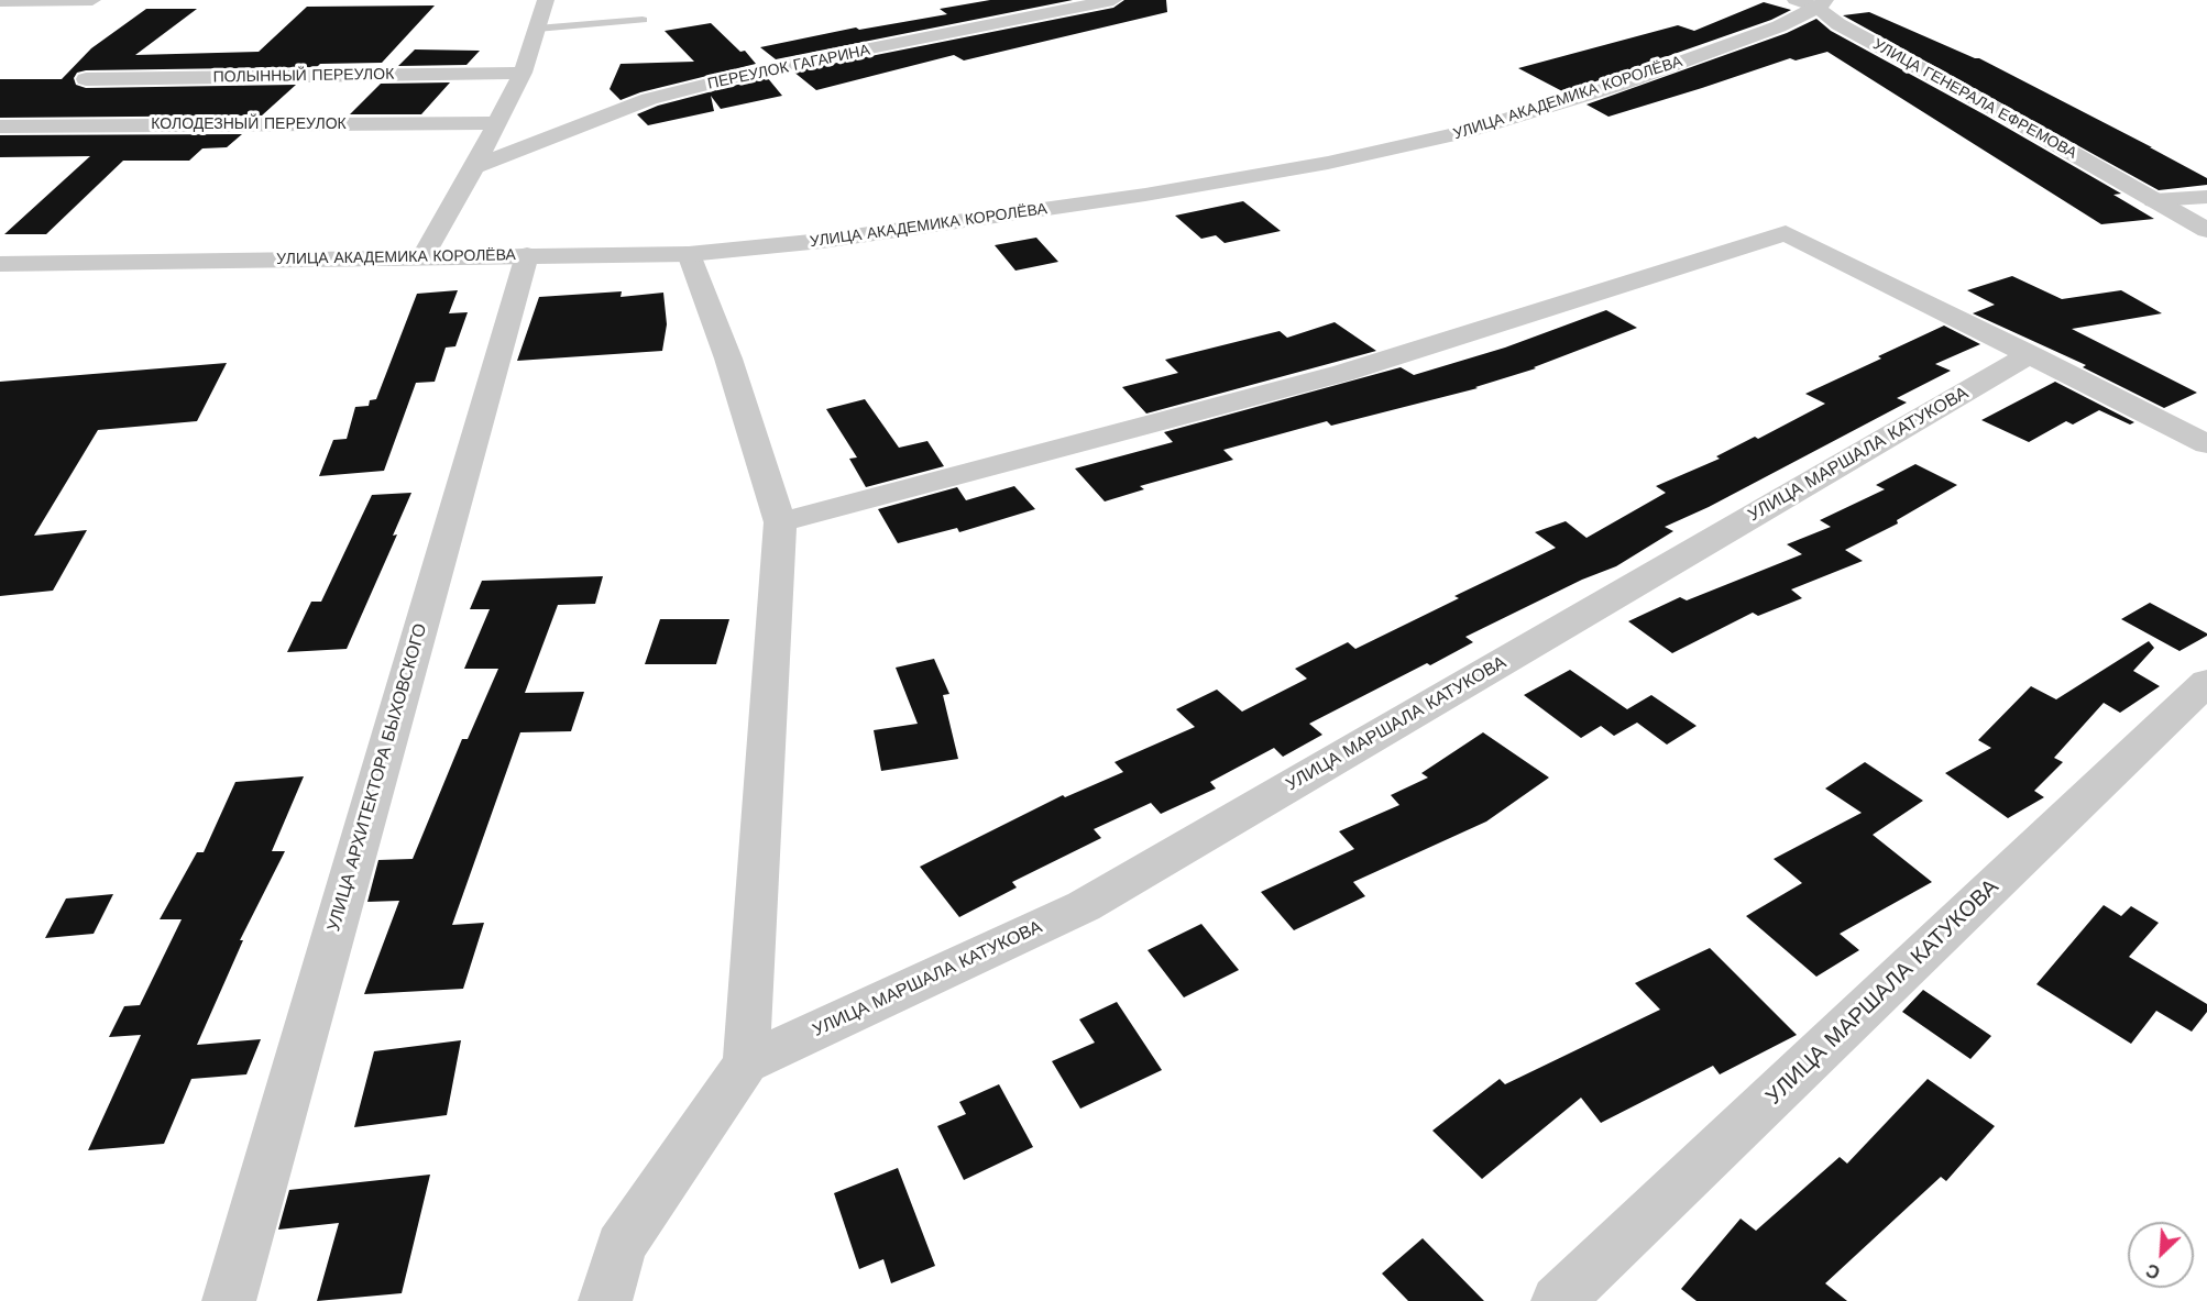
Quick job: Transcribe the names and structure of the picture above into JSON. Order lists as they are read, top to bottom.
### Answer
{
  "streets": {
    "street": [
      "ПЕРЕУЛОК ГАГАРИНА",
      "ПОЛЫННЫЙ ПЕРЕУЛОК",
      "УЛИЦА АКАДЕМИКА КОРОЛЁВА",
      "УЛИЦА ГЕНЕРАЛА ЕФРЕМОВА",
      "КОЛОДЕЗНЫЙ ПЕРЕУЛОК",
      "УЛИЦА МАРШАЛА КАТУКОВА",
      "УЛИЦА АРХИТЕКТОРА БЫХОВСКОГО"
    ]
  },
  "crossings": [
    ["УЛИЦА АКАДЕМИКА КОРОЛЁВА", "УЛИЦА ГЕНЕРАЛА ЕФРЕМОВА"],
    ["УЛИЦА АКАДЕМИКА КОРОЛЁВА", "УЛИЦА АРХИТЕКТОРА БЫХОВСКОГО"]
  ],
  "north": "bottom left"
}
